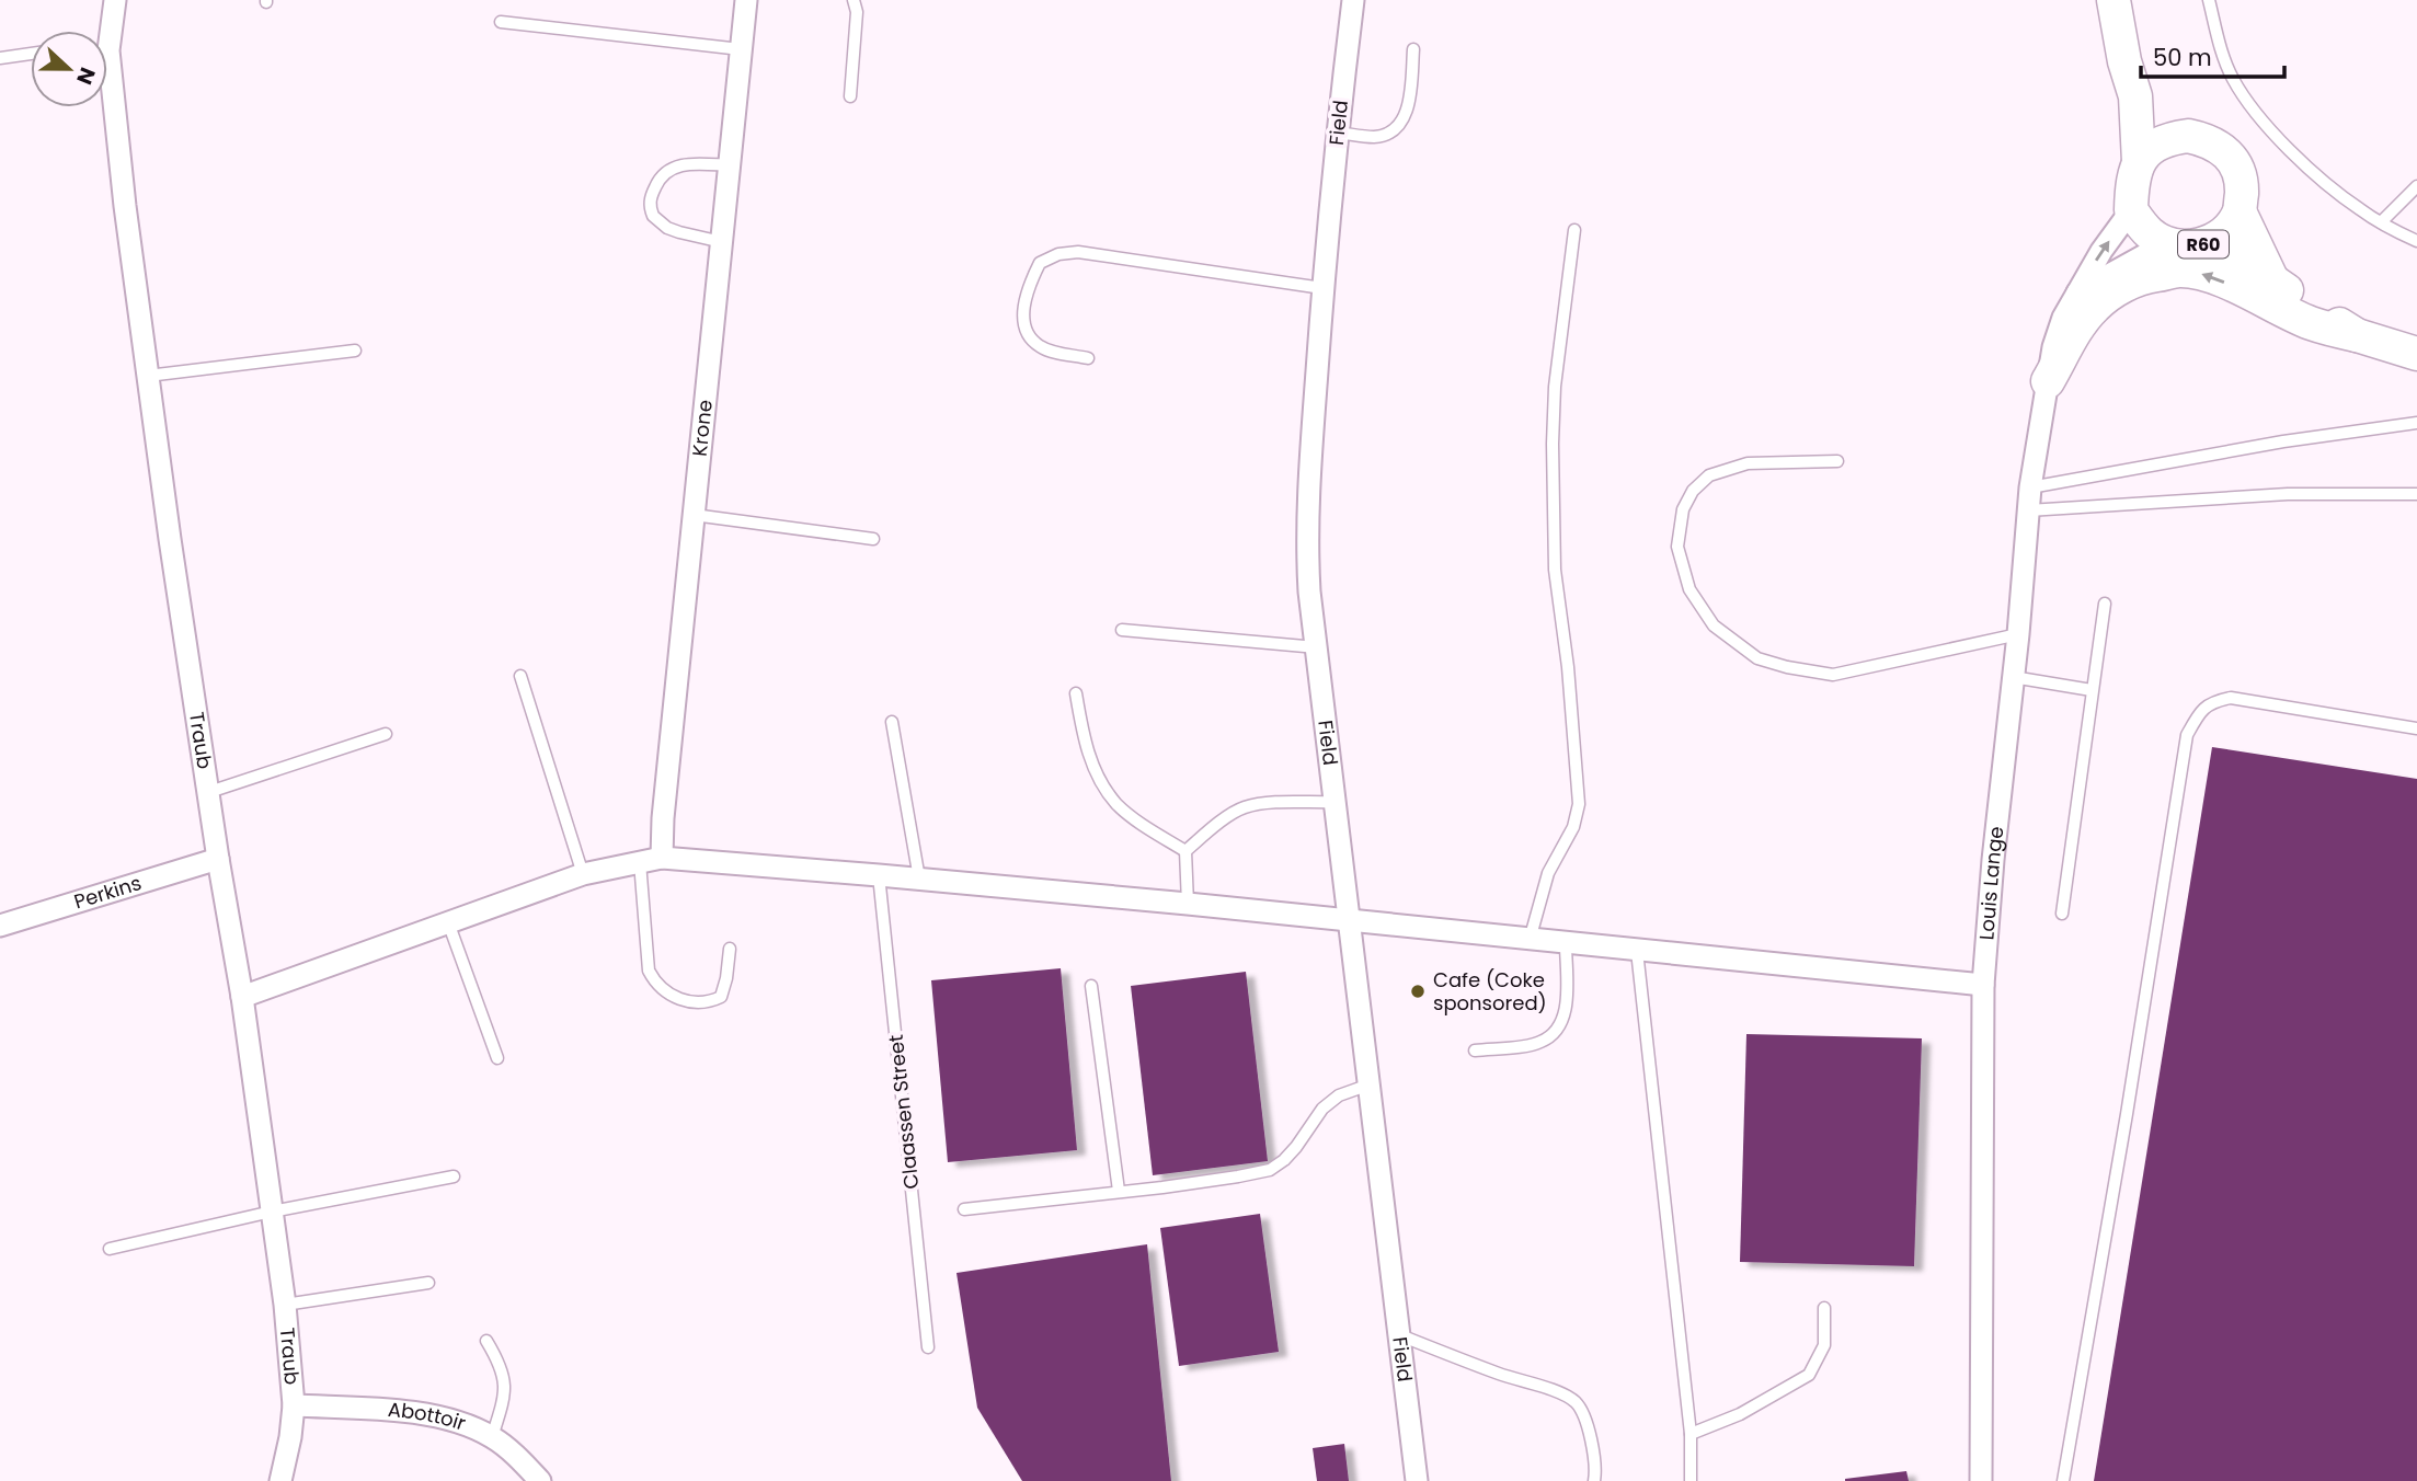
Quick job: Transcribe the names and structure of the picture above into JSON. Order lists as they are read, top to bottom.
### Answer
{
  "streets": {
    "main road": ["R60"],
    "street": [
      "Field",
      "Krone",
      "Traub",
      "Louis Lange",
      "Perkins",
      "Abottoir"
    ],
    "lane": ["Claassen Street"]
  },
  "crossings": [
    ["R60", "Louis Lange"],
    ["Traub", "Perkins"],
    ["Traub", "Abottoir"]
  ],
  "places": ["Cafe (Coke sponsored)"],
  "scale_bar": "50 m",
  "north": "right"
}
